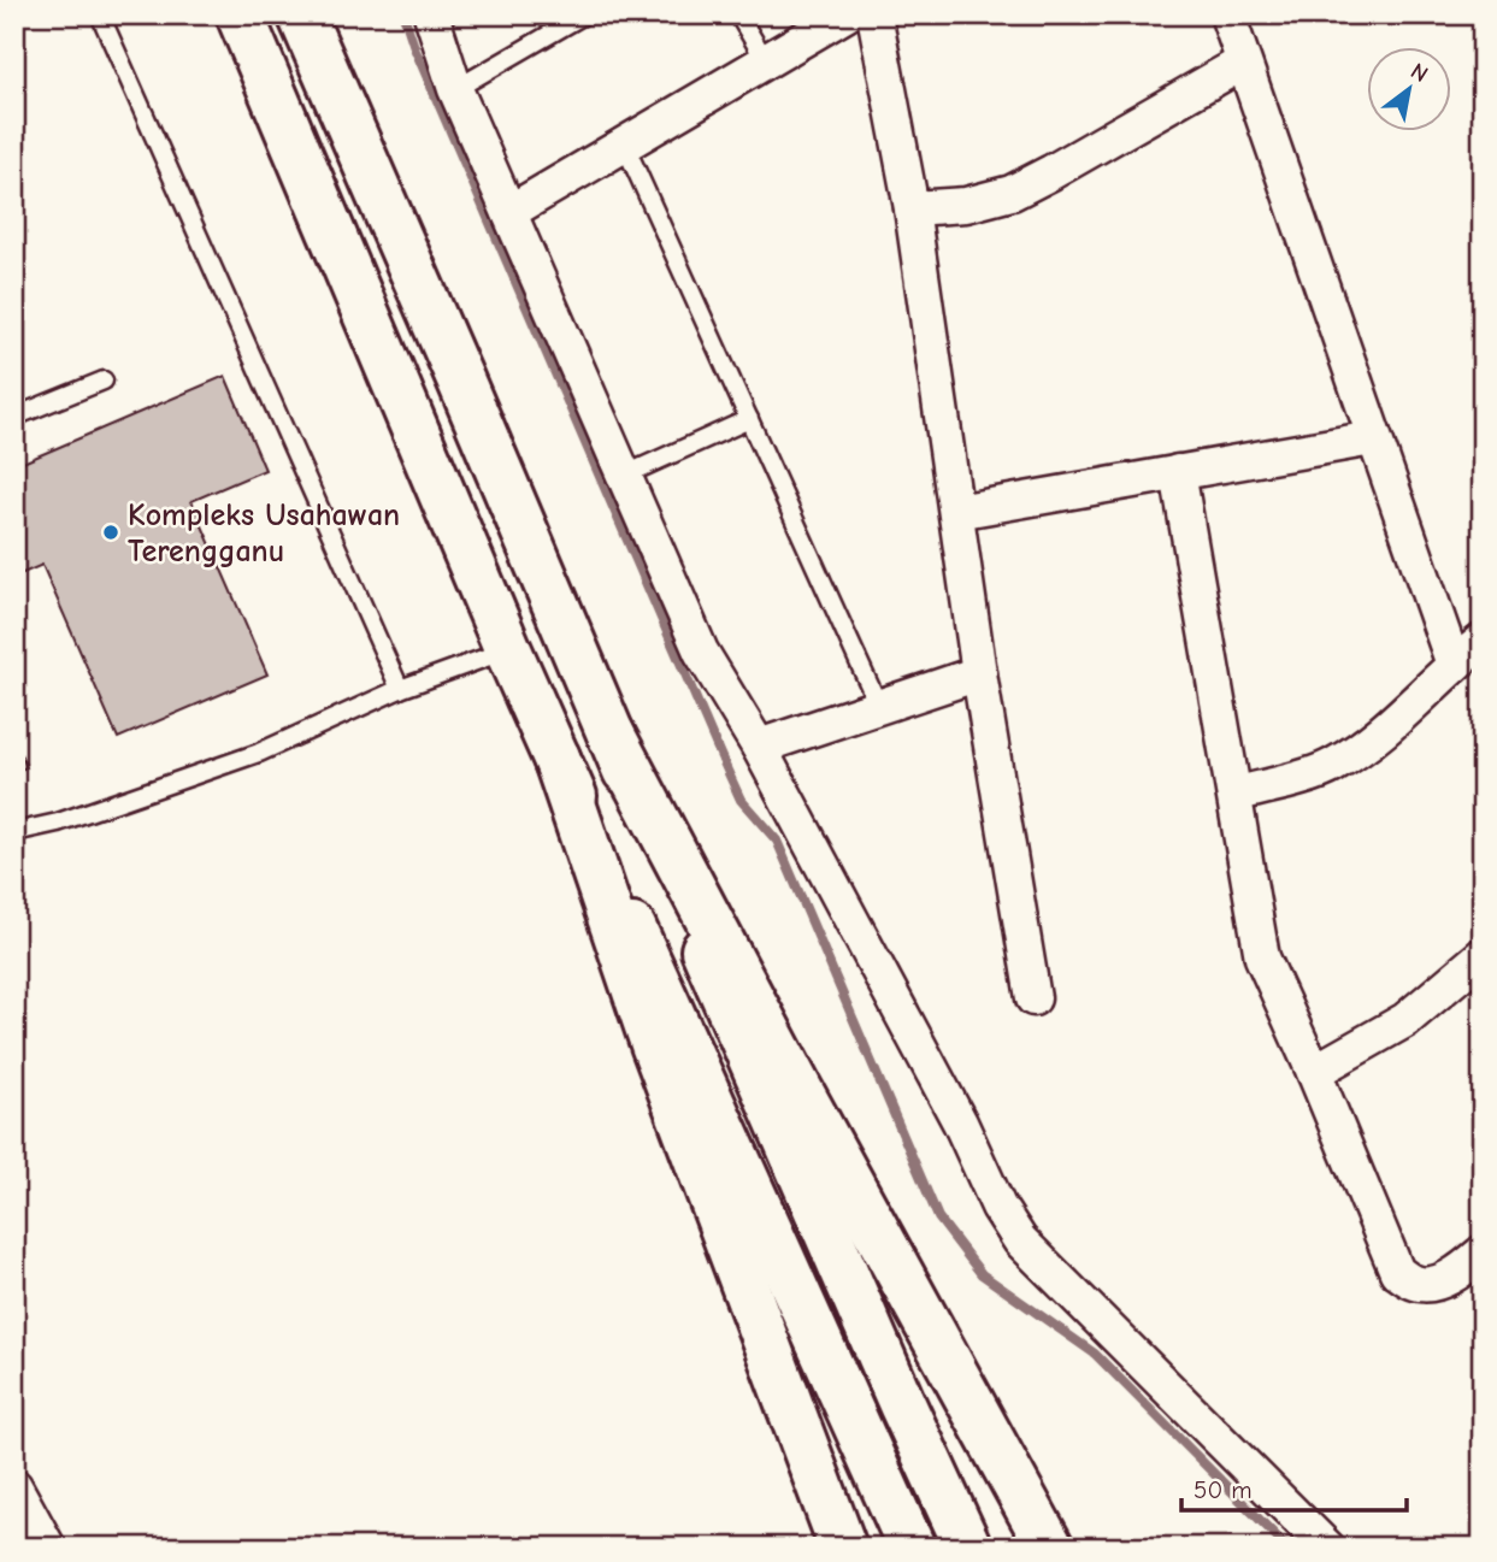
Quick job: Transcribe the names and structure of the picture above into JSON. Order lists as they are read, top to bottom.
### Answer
{
  "places": ["Kompleks Usahawan Terengganu"],
  "scale_bar": "50 m",
  "north": "top right"
}
